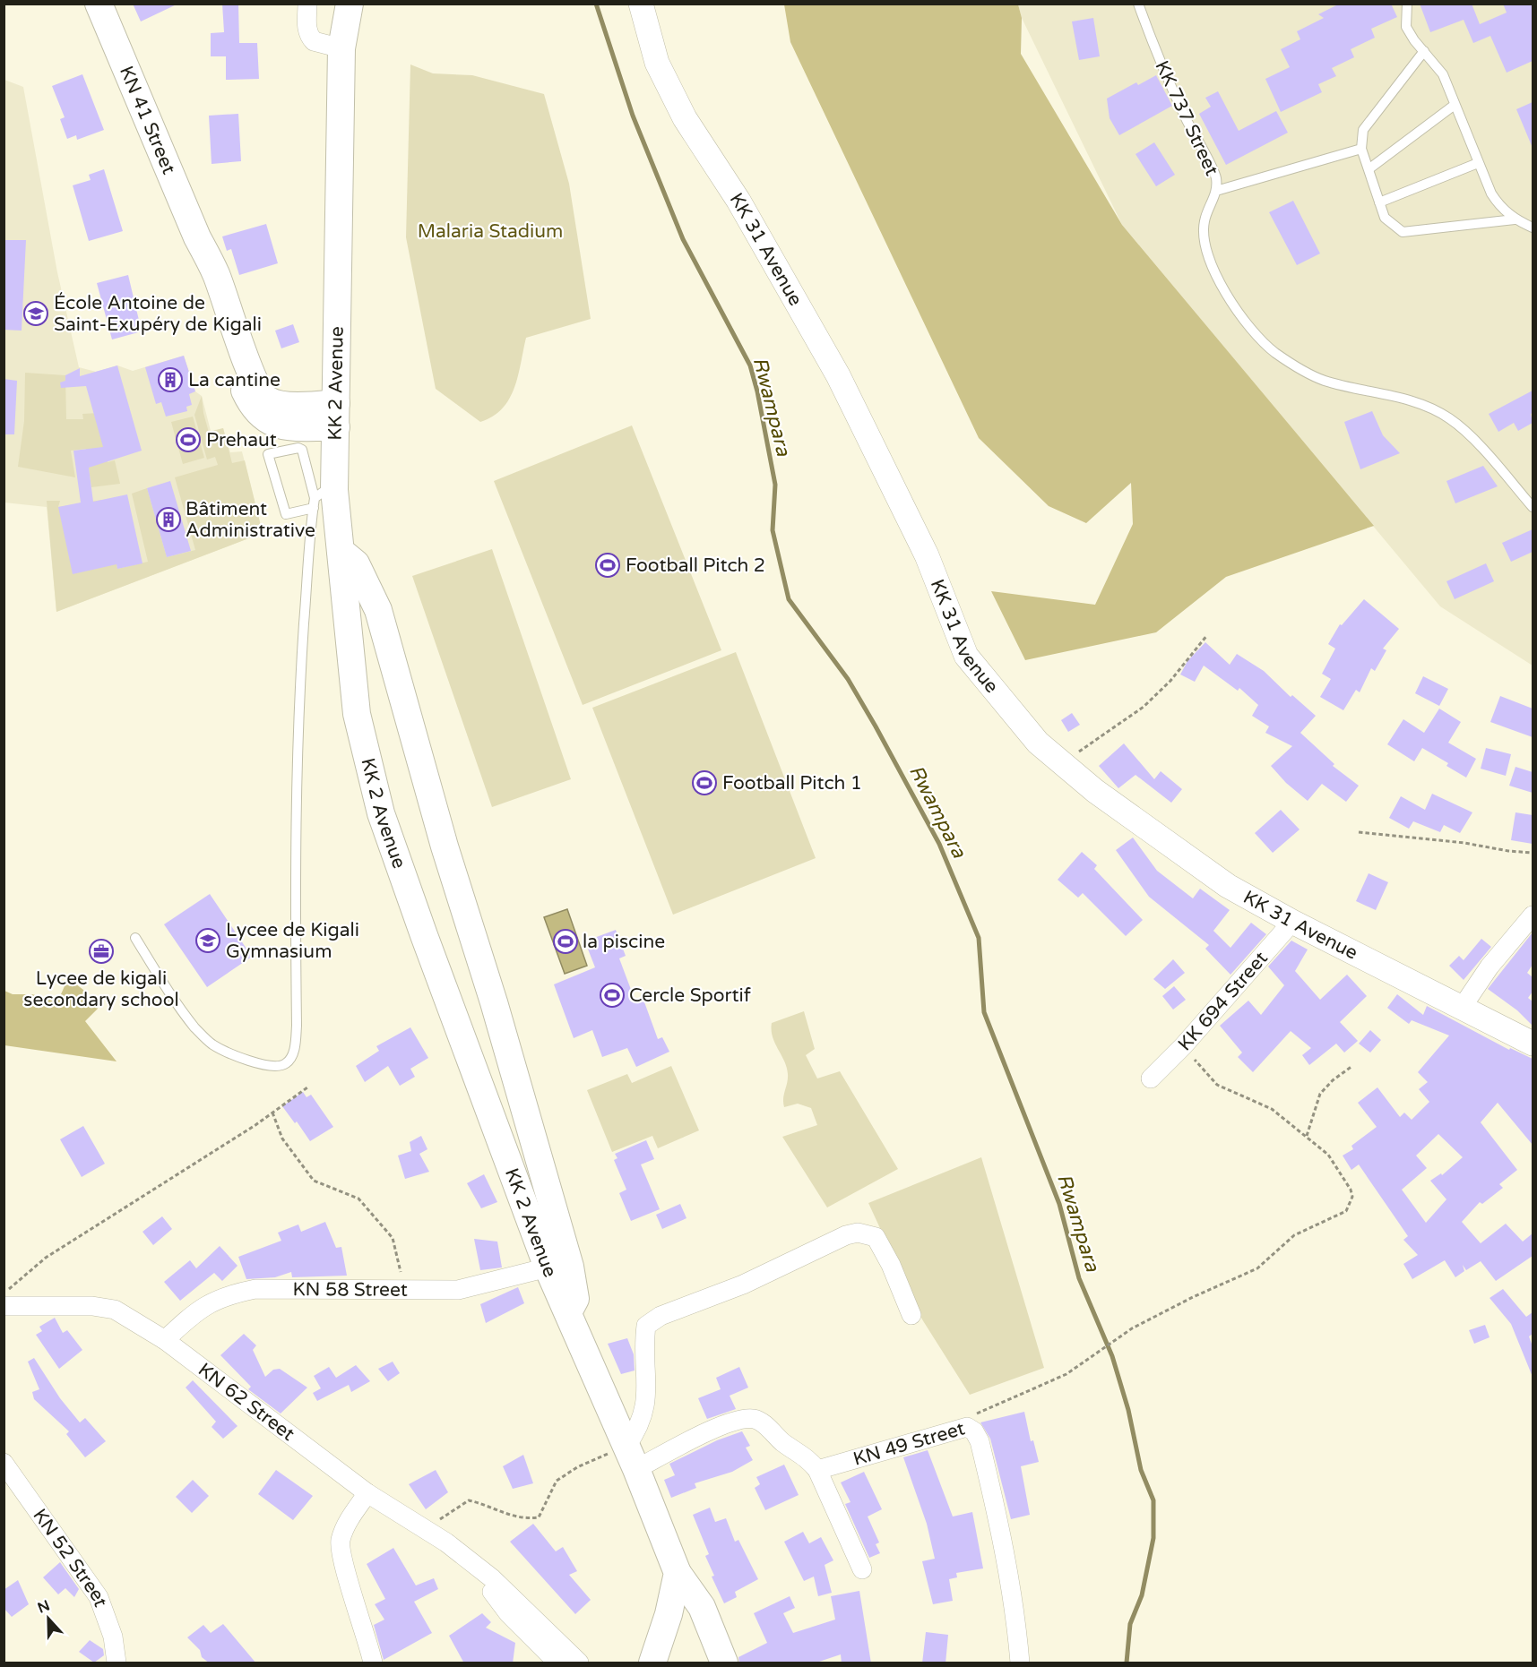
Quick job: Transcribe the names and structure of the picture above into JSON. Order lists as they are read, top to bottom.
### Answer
{
  "streets": {
    "main road": ["KN 41 Street", "KK 2 Avenue"],
    "street": [
      "KK 31 Avenue",
      "KK 694 Street",
      "KN 58 Street",
      "KN 62 Street",
      "KN 49 Street",
      "KN 52 Street"
    ],
    "lane": ["KK 737 Street"]
  },
  "crossings": [
    ["KN 41 Street", "KK 2 Avenue"],
    ["KK 31 Avenue", "KK 694 Street"],
    ["KK 2 Avenue", "KN 58 Street"],
    ["KN 58 Street", "KN 62 Street"]
  ],
  "water": ["Rwampara"],
  "parks": ["Malaria Stadium"],
  "places": {
    "school or university": ["École Antoine de Saint-Exupéry de Kigali", "Lycee de Kigali Gymnasium"],
    "building": ["La cantine", "Bâtiment Administrative"],
    "sports": [
      "Prehaut",
      "Football Pitch 2",
      "Football Pitch 1",
      "la piscine",
      "Cercle Sportif"
    ],
    "office": ["Lycee de kigali secondary school"]
  },
  "north": "top"
}
